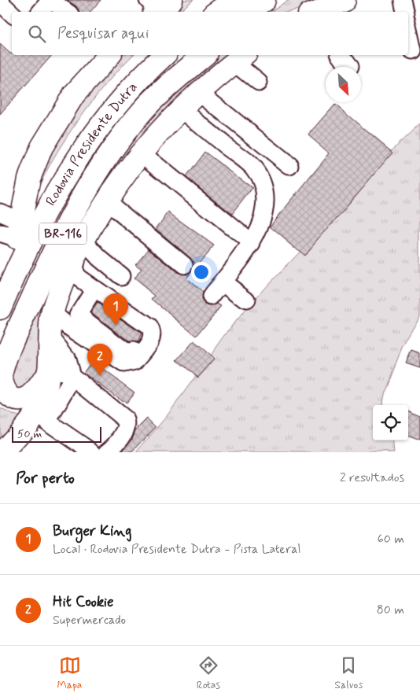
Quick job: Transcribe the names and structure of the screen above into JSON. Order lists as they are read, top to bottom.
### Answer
{
  "streets": {
    "main road": ["Rodovia Presidente Dutra", "BR-116"]
  },
  "scale_bar": "50 m",
  "north": "bottom right",
  "page": {
    "search": "Pesquisar aqui",
    "pins": ["1", "2"],
    "scale": "50 m",
    "heading": ["Por perto", "2 resultados"],
    "list": [
      {
        "mark": "1",
        "name": "Burger King",
        "note": "Local · Rodovia Presidente Dutra - Pista Lateral",
        "value": "60 m"
      },
      {
        "mark": "2",
        "name": "Hit Cookie",
        "note": "Supermercado",
        "value": "80 m"
      }
    ],
    "nav": ["Mapa", "Rotas", "Salvos"]
  }
}
